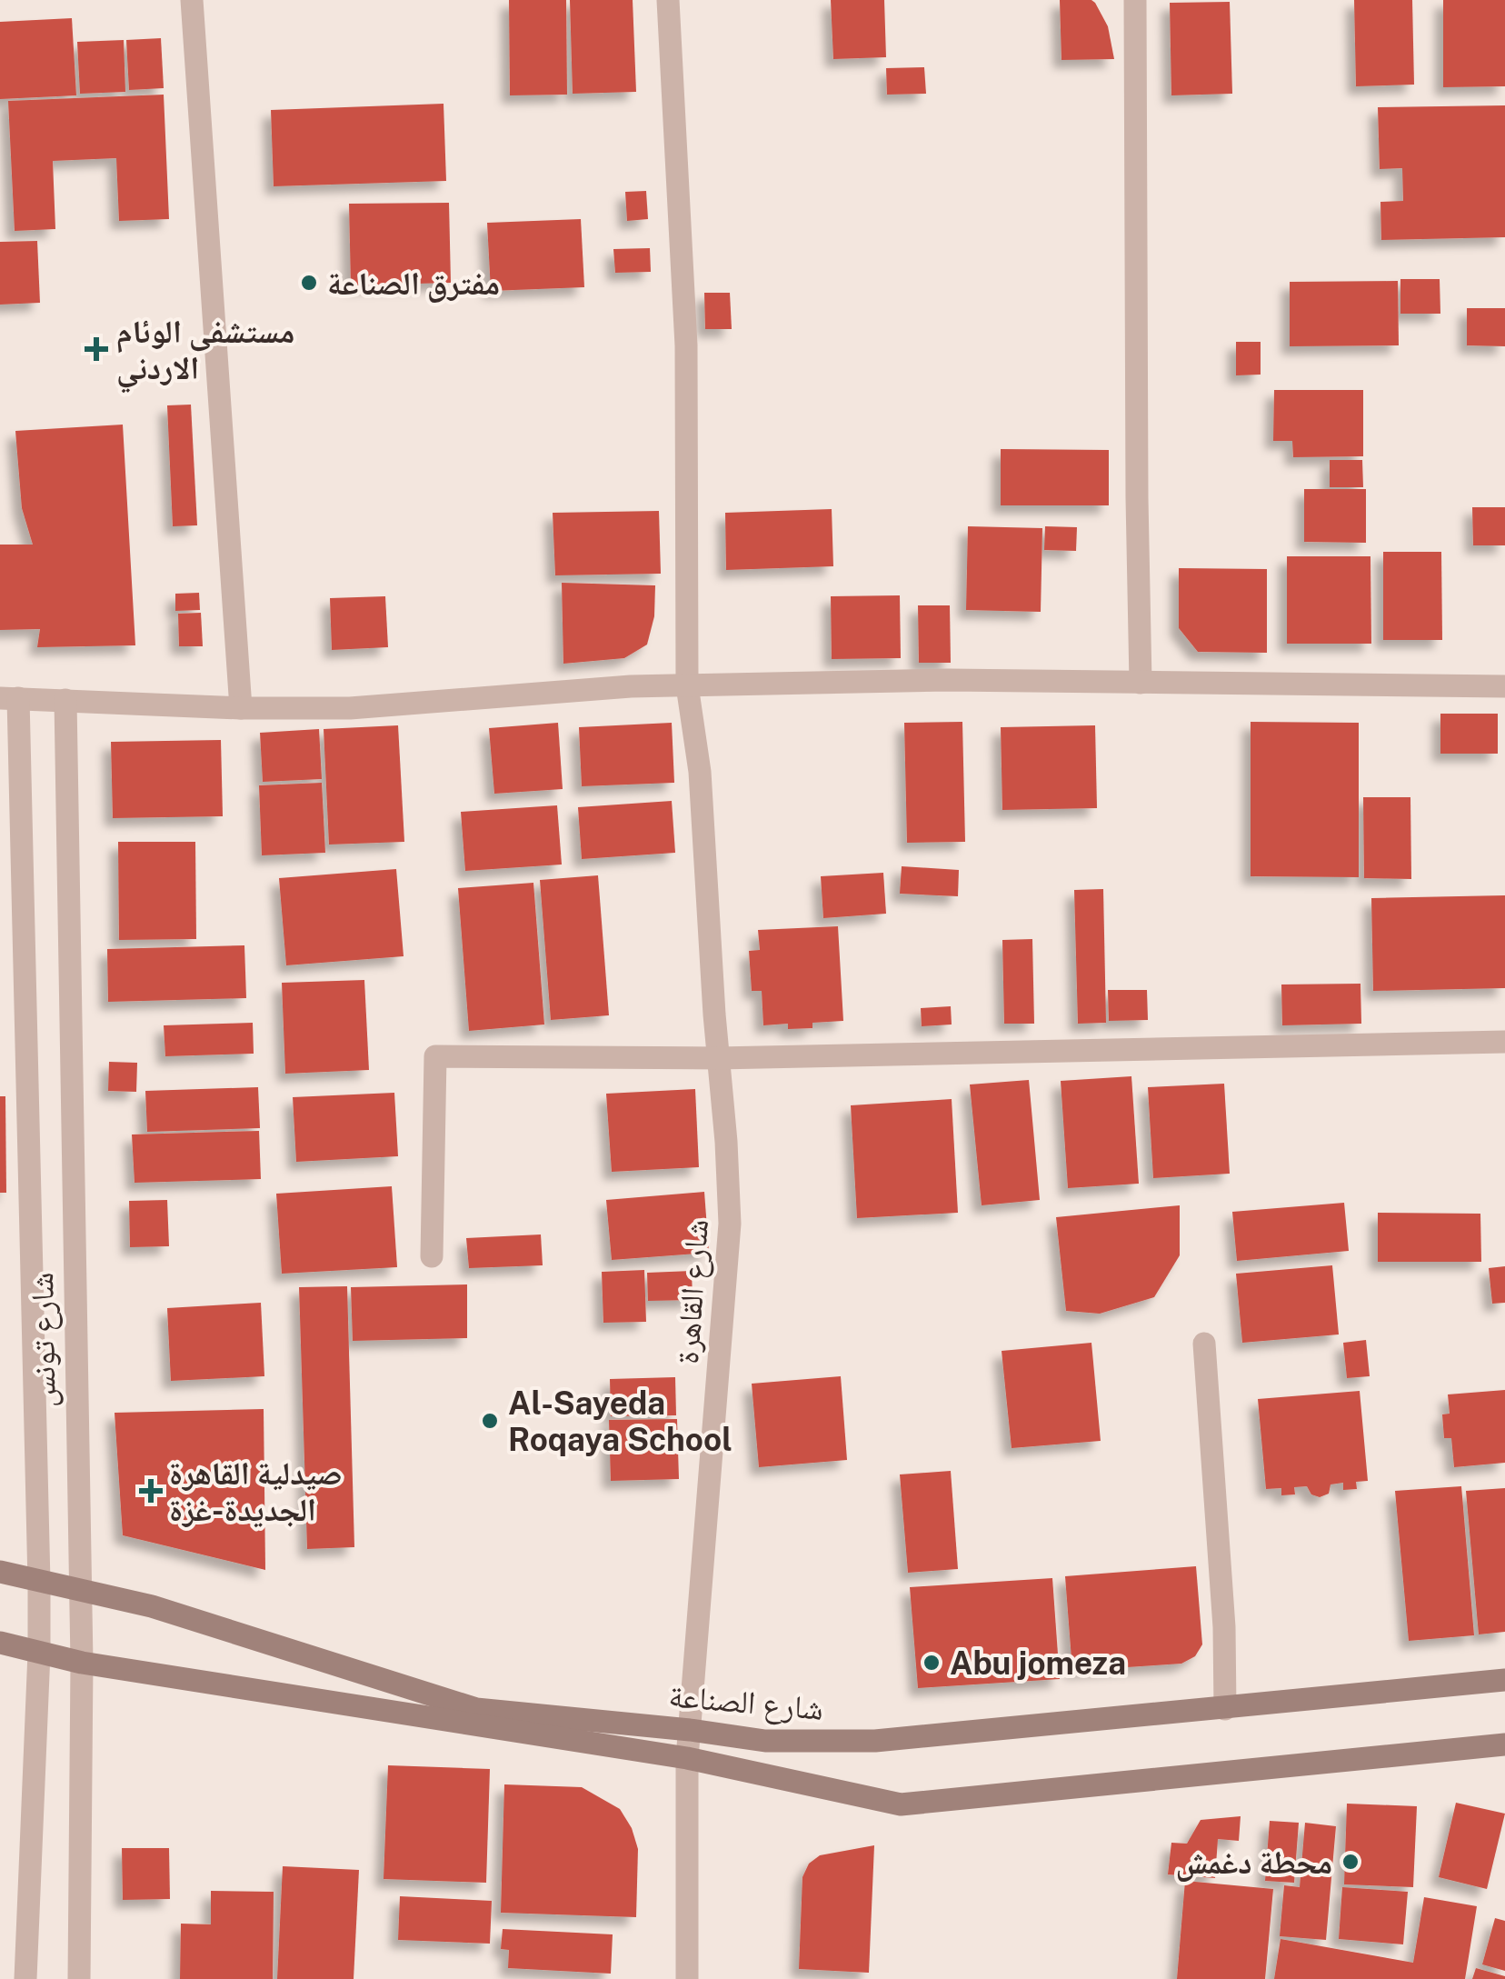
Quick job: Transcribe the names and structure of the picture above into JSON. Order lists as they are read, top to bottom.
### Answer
{
  "streets": {
    "main road": ["شارع الصناعة"],
    "street": ["شارع القاهرة", "شارع تونس"]
  },
  "crossings": [
    ["شارع القاهرة", "شارع الصناعة"],
    ["شارع تونس", "شارع الصناعة"]
  ],
  "places": {
    "other": [
      "مفترق الصناعة",
      "Al-Sayeda Roqaya School",
      "Abu jomeza",
      "محطة دغمش"
    ],
    "health": ["مستشفى الوئام الاردني", "صيدلية القاهرة الجديدة-غزة"]
  }
}
